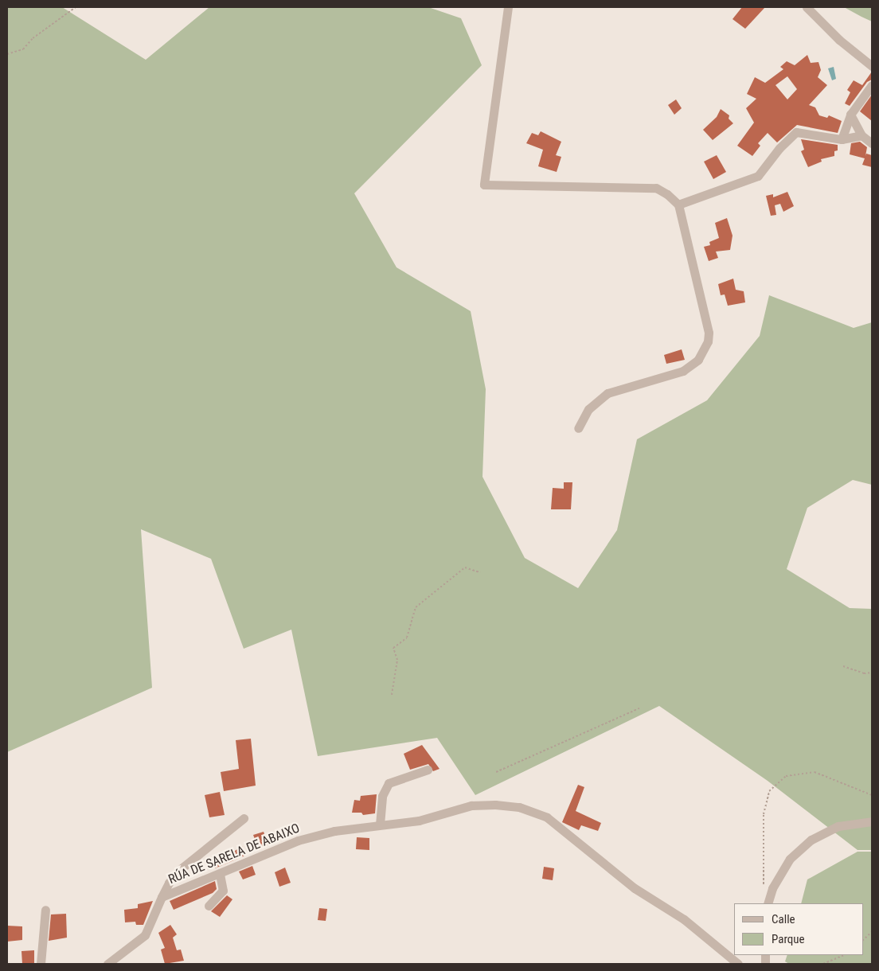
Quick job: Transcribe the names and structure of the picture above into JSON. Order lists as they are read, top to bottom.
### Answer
{
  "streets": {
    "street": ["RÚA DE SARELA DE ABAIXO"]
  },
  "legend": ["Calle", "Parque"]
}
